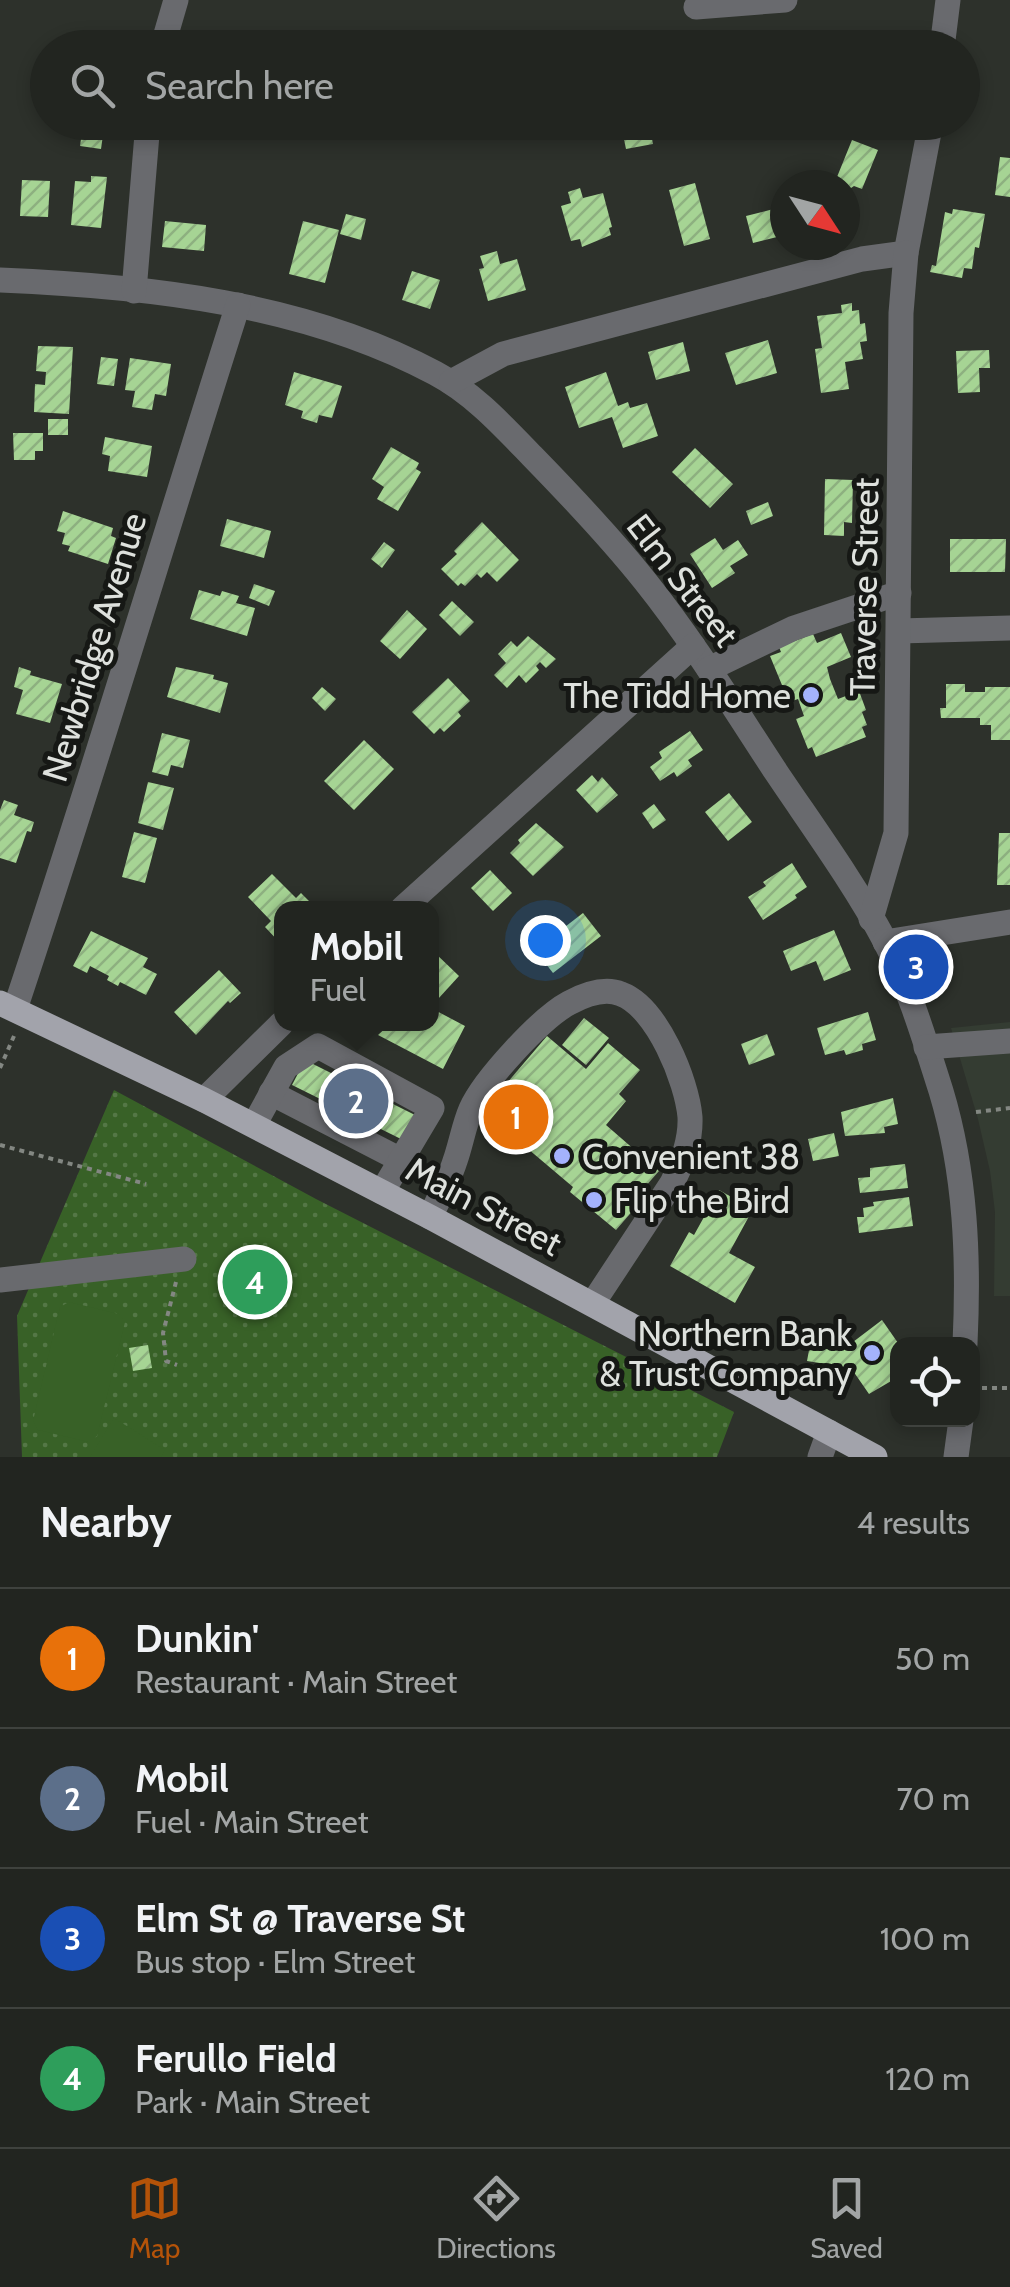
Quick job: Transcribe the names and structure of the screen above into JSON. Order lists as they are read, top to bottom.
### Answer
{
  "streets": {
    "main road": ["Main Street"],
    "street": ["Elm Street", "Traverse Street", "Newbridge Avenue"]
  },
  "crossings": [
    ["Elm Street", "Traverse Street"],
    ["Elm Street", "Newbridge Avenue"],
    ["Newbridge Avenue", "Main Street"]
  ],
  "places": [
    "The Tidd Home",
    "Convenient 38",
    "Flip the Bird",
    "Northern Bank & Trust Company"
  ],
  "north": "bottom right",
  "page": {
    "search": "Search here",
    "popup": ["Mobil", "Fuel"],
    "pins": [
      "3",
      "2",
      "1",
      "4"
    ],
    "heading": ["Nearby", "4 results"],
    "list": [
      {
        "mark": "1",
        "name": "Dunkin'",
        "note": "Restaurant · Main Street",
        "value": "50 m"
      },
      {
        "mark": "2",
        "name": "Mobil",
        "note": "Fuel · Main Street",
        "value": "70 m"
      },
      {
        "mark": "3",
        "name": "Elm St @ Traverse St",
        "note": "Bus stop · Elm Street",
        "value": "100 m"
      },
      {
        "mark": "4",
        "name": "Ferullo Field",
        "note": "Park · Main Street",
        "value": "120 m"
      }
    ],
    "nav": ["Map", "Directions", "Saved"]
  }
}
